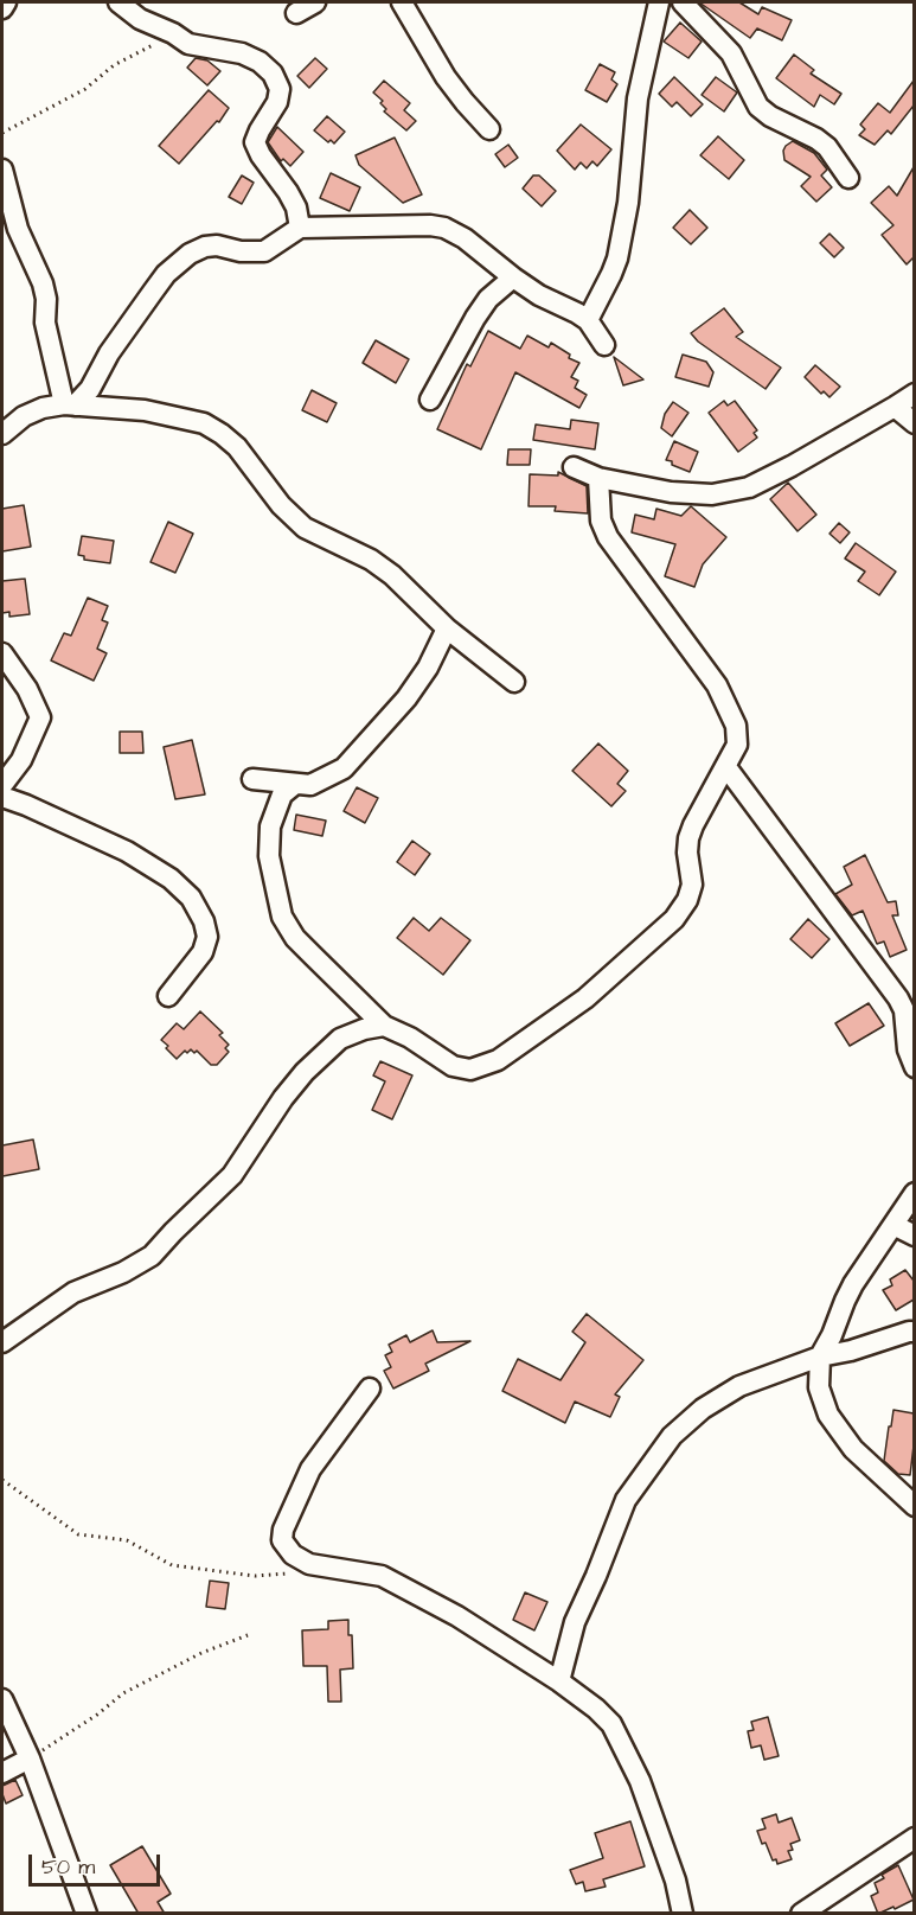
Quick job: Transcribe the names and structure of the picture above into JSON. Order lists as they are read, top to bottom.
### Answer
{
  "scale_bar": "50 m"
}
